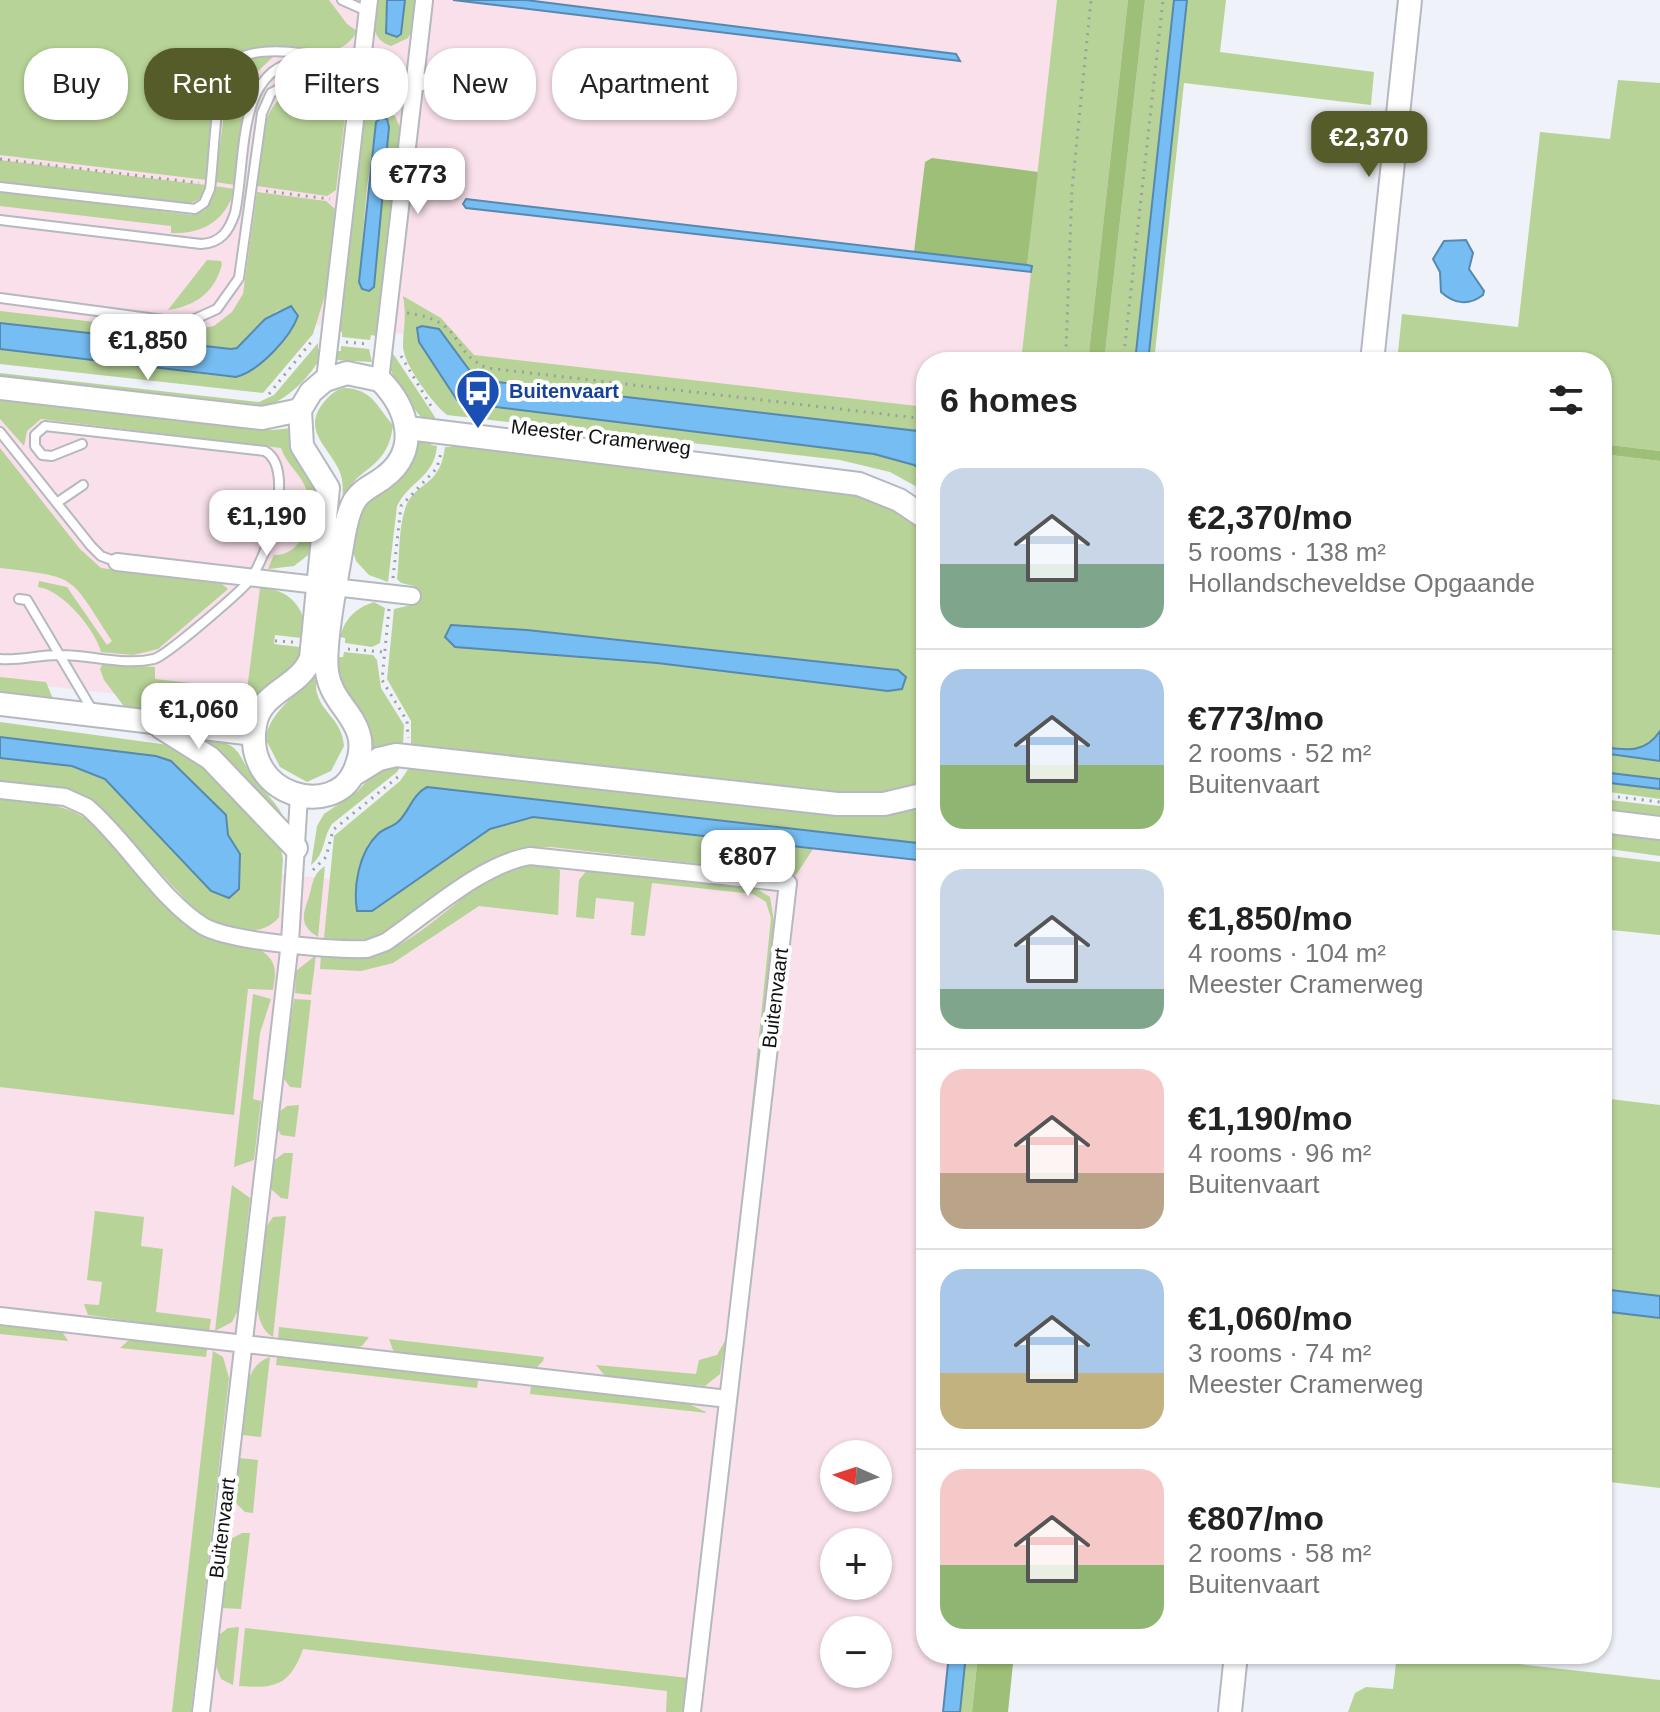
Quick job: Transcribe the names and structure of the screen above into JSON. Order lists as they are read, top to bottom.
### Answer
{
  "streets": {
    "main road": ["Meester Cramerweg"],
    "street": ["Buitenvaart"]
  },
  "places": {
    "bus stop": ["Buitenvaart"]
  },
  "north": "left",
  "page": {
    "chip": [
      "Buy",
      "Rent",
      "Filters",
      "New",
      "Apartment"
    ],
    "price": [
      "€2,370",
      "€773",
      "€1,850",
      "€1,190",
      "€1,060",
      "€807"
    ],
    "heading": "6 homes",
    "list": [
      {
        "name": "€2,370/mo",
        "note": "5 rooms · 138 m² · Hollandscheveldse Opgaande"
      },
      {
        "name": "€773/mo",
        "note": "2 rooms · 52 m² · Buitenvaart"
      },
      {
        "name": "€1,850/mo",
        "note": "4 rooms · 104 m² · Meester Cramerweg"
      },
      {
        "name": "€1,190/mo",
        "note": "4 rooms · 96 m² · Buitenvaart"
      },
      {
        "name": "€1,060/mo",
        "note": "3 rooms · 74 m² · Meester Cramerweg"
      },
      {
        "name": "€807/mo",
        "note": "2 rooms · 58 m² · Buitenvaart"
      }
    ],
    "map_buttons": ["+", "−"]
  }
}
